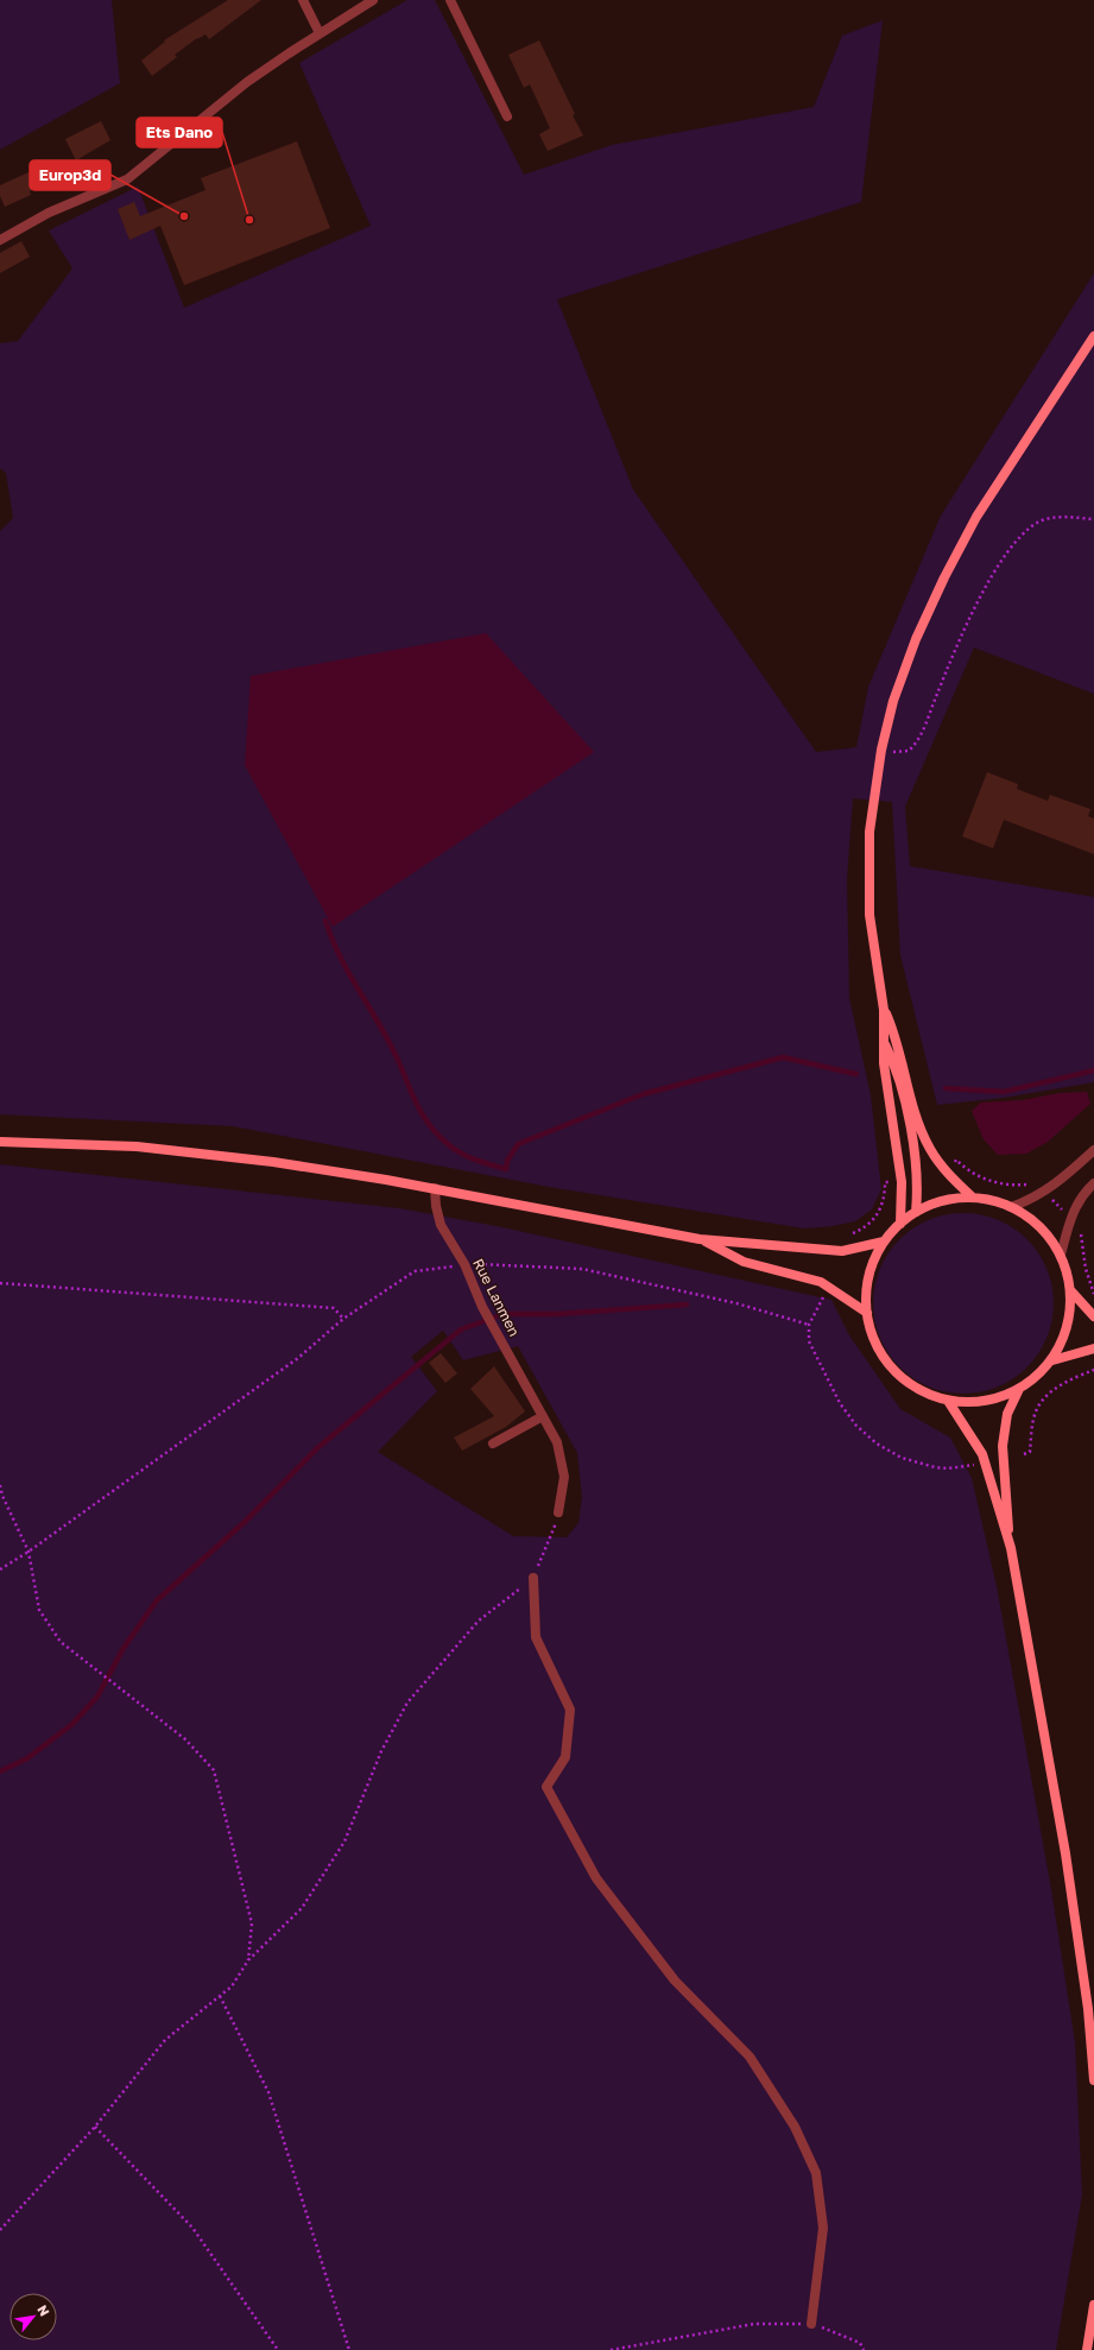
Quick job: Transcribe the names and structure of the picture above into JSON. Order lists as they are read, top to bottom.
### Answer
{
  "streets": {
    "street": ["Rue Lanmen"]
  },
  "places": ["Europ3d", "Ets Dano"],
  "north": "top right"
}
